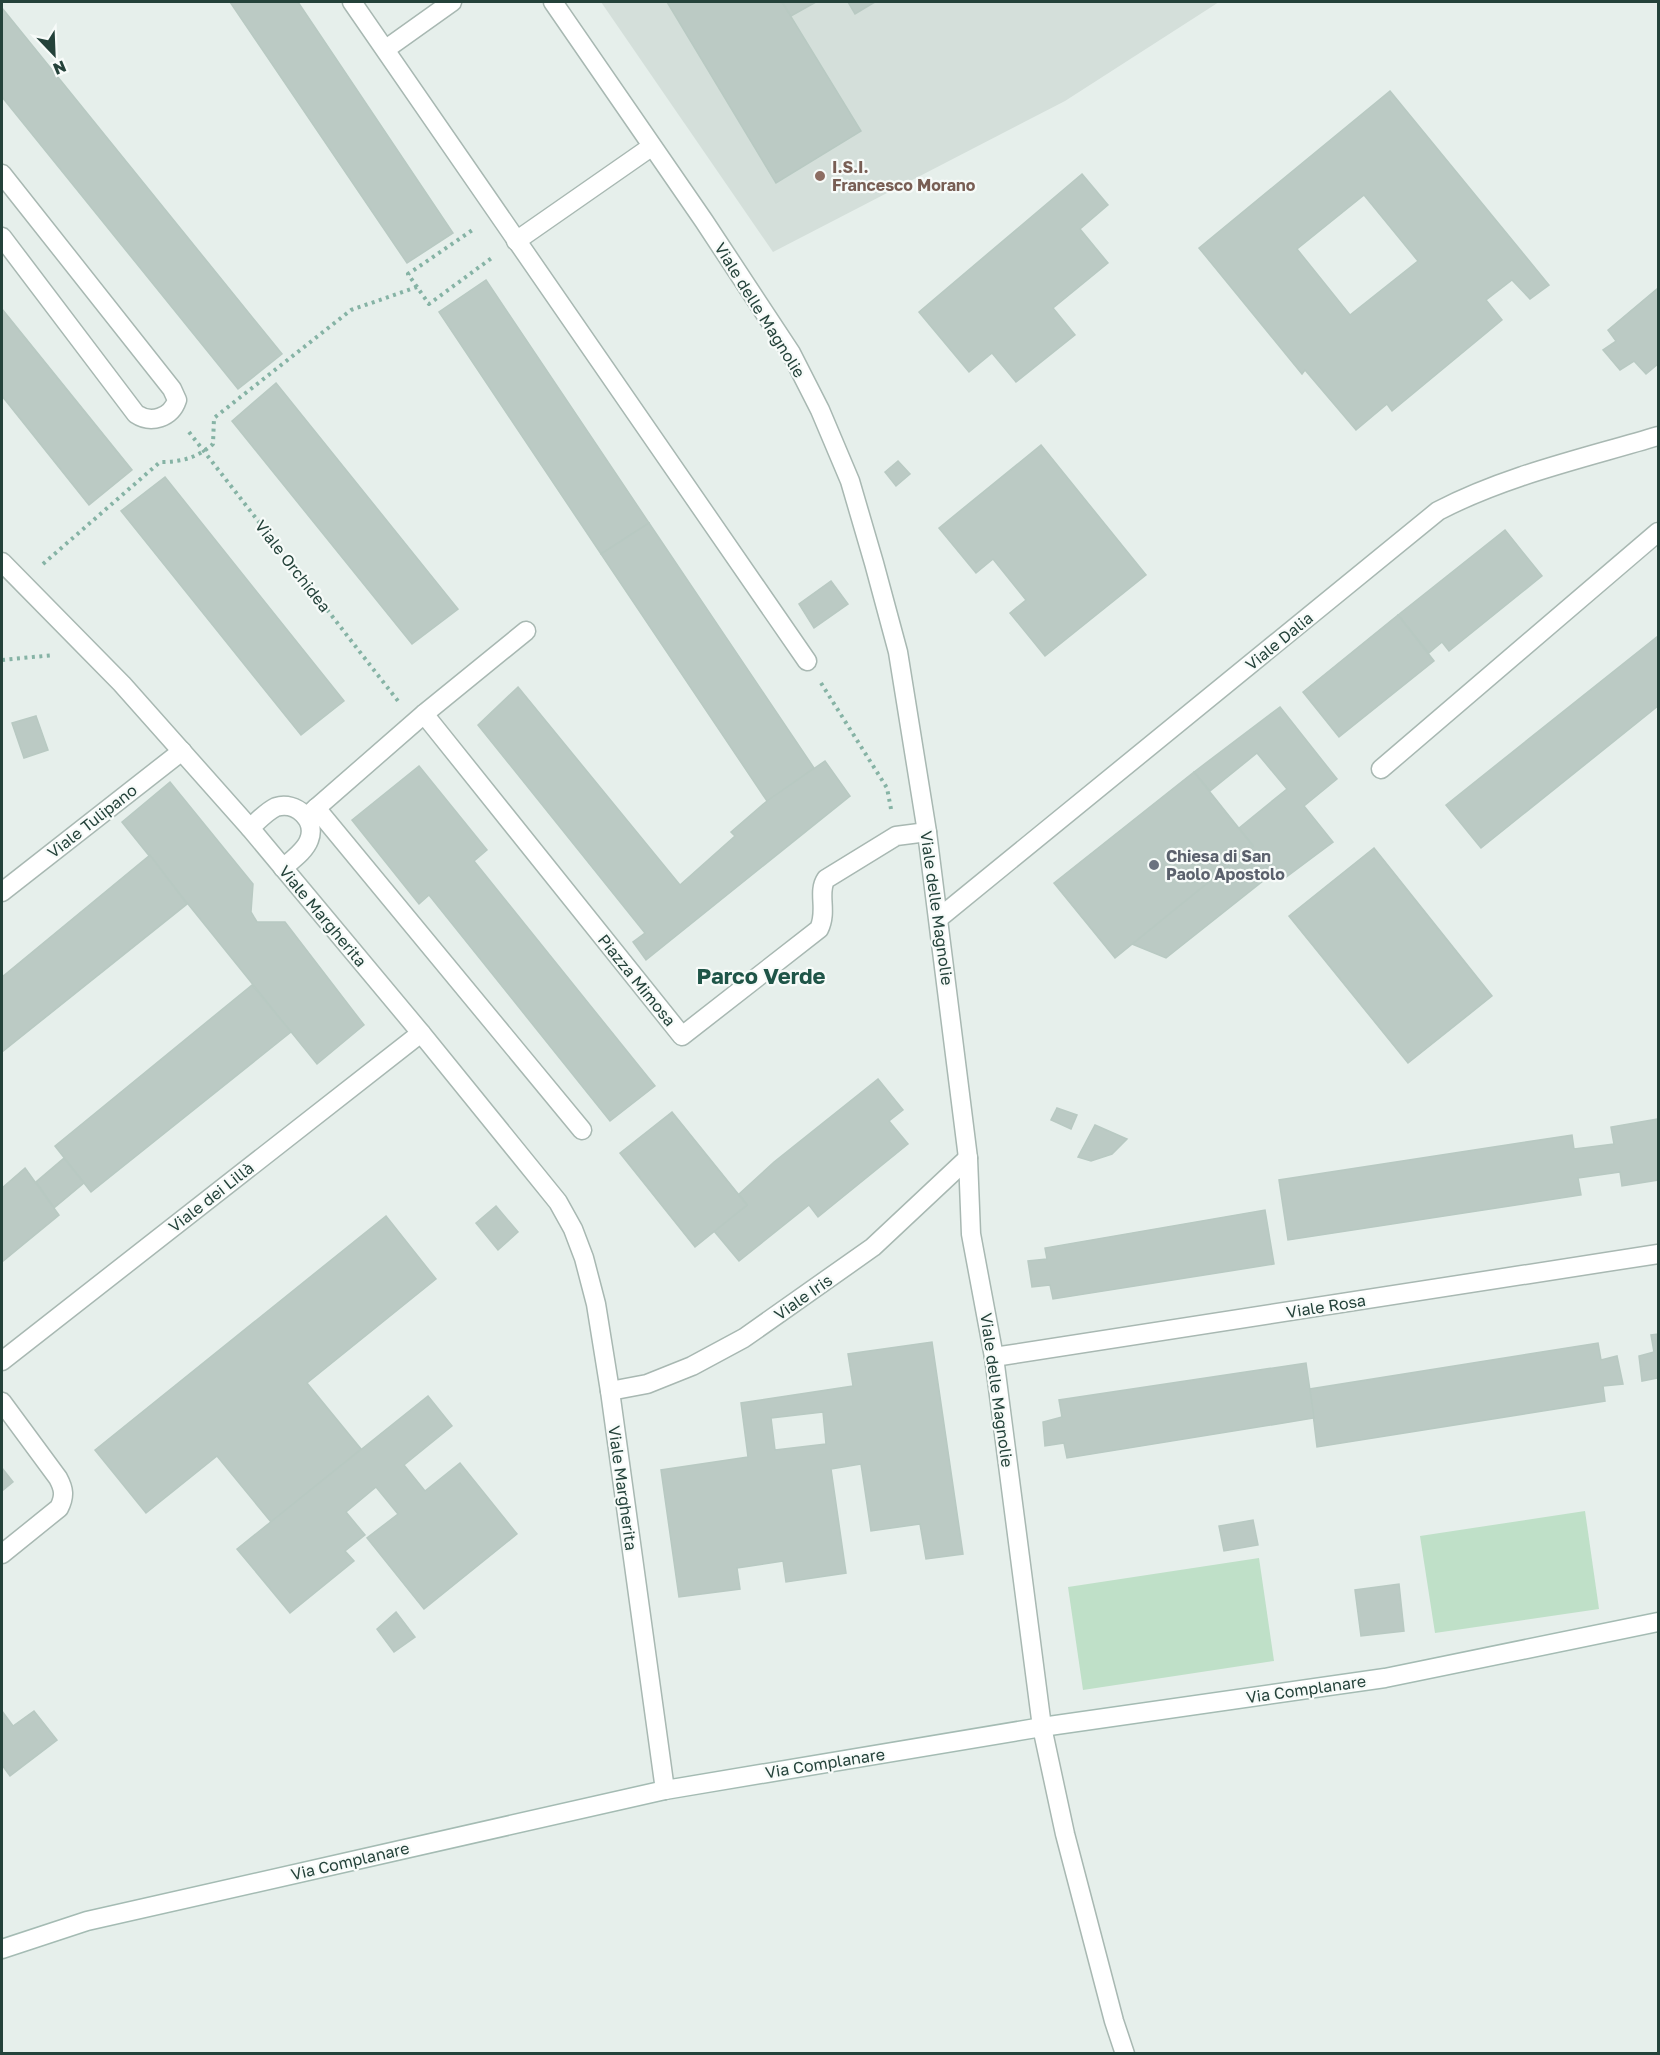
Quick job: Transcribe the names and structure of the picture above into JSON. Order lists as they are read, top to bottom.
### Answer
{
  "streets": {
    "street": [
      "Viale delle Magnolie",
      "Viale Dalia",
      "Viale Tulipano",
      "Viale Margherita",
      "Piazza Mimosa",
      "Viale dei Lillà",
      "Viale Iris",
      "Viale Rosa",
      "Via Complanare"
    ],
    "path": ["Viale Orchidea"]
  },
  "crossings": [
    ["Viale delle Magnolie", "Viale Dalia"],
    ["Viale delle Magnolie", "Piazza Mimosa"],
    ["Viale delle Magnolie", "Viale Iris"],
    ["Viale delle Magnolie", "Viale Rosa"],
    ["Viale delle Magnolie", "Via Complanare"],
    ["Viale Orchidea", "Piazza Mimosa"],
    ["Viale Tulipano", "Viale Margherita"],
    ["Viale Margherita", "Viale dei Lillà"],
    ["Viale Margherita", "Viale Iris"],
    ["Viale Margherita", "Via Complanare"]
  ],
  "districts": ["Parco Verde"],
  "places": ["I.S.I. Francesco Morano", "Chiesa di San Paolo Apostolo"],
  "north": "bottom right"
}
